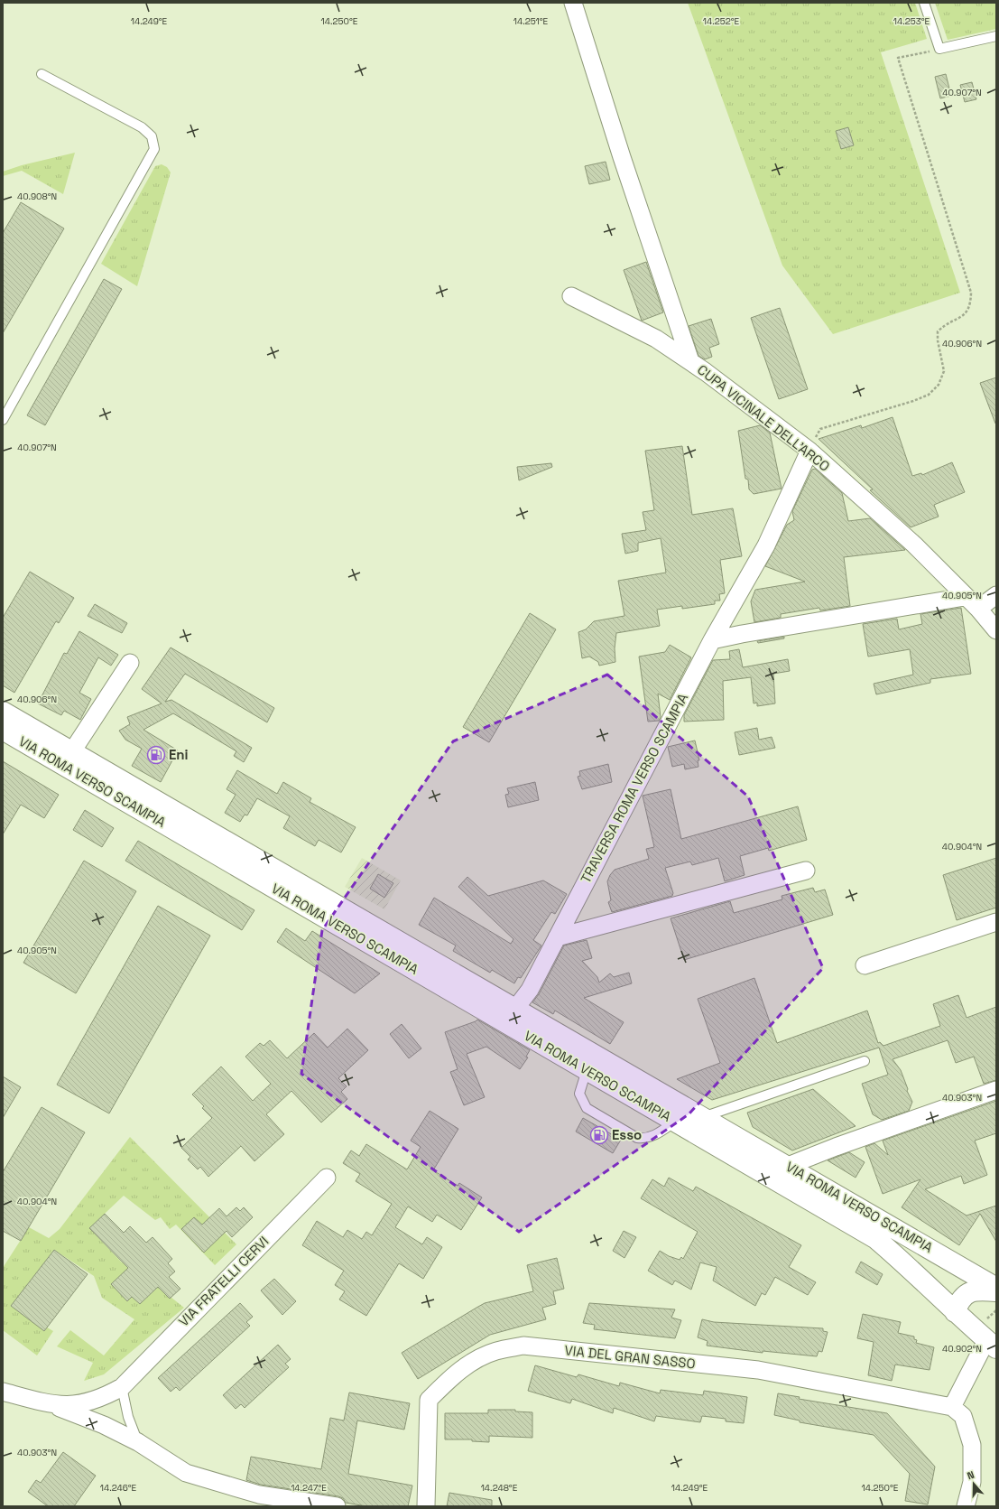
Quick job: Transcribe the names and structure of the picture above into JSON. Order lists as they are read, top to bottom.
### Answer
{
  "streets": {
    "main road": ["VIA ROMA VERSO SCAMPIA"],
    "street": [
      "CUPA VICINALE DELL'ARCO",
      "TRAVERSA ROMA VERSO SCAMPIA",
      "VIA FRATELLI CERVI",
      "VIA DEL GRAN SASSO"
    ]
  },
  "crossings": [
    ["CUPA VICINALE DELL'ARCO", "TRAVERSA ROMA VERSO SCAMPIA"],
    ["VIA ROMA VERSO SCAMPIA", "TRAVERSA ROMA VERSO SCAMPIA"]
  ],
  "places": {
    "fuel station": ["Eni", "Esso"]
  },
  "north": "top",
  "coordinates": [
    "14.249°E",
    "14.250°E",
    "14.251°E",
    "14.252°E",
    "14.253°E",
    "40.907°N",
    "40.908°N",
    "40.906°N",
    "40.905°N",
    "40.904°N",
    "40.903°N",
    "40.902°N",
    "14.246°E",
    "14.247°E",
    "14.248°E"
  ]
}
